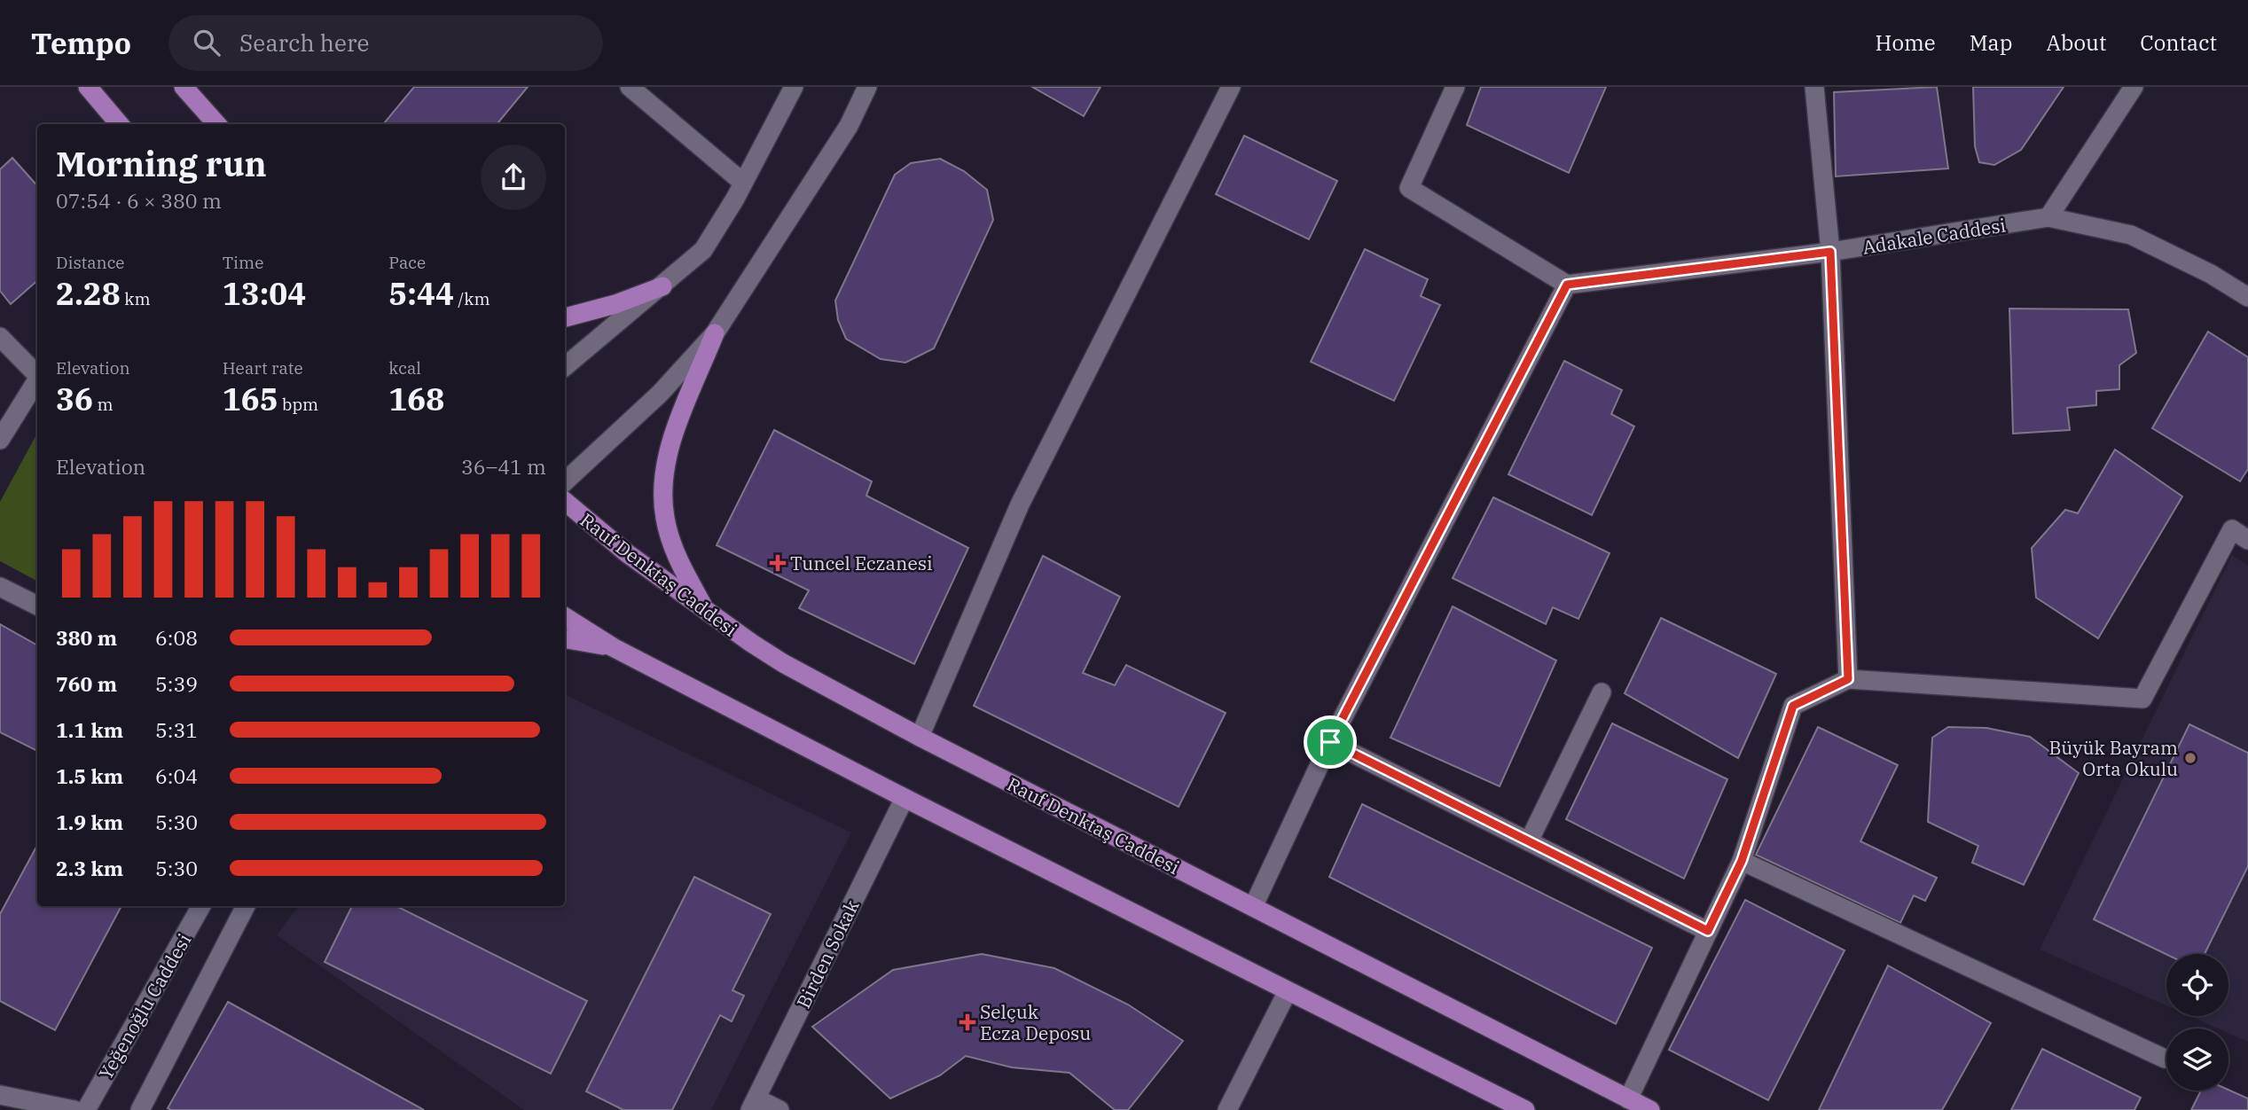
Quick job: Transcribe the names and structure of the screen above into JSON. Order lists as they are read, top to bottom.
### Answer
{
  "streets": {
    "main road": ["Rauf Denktaş Caddesi"],
    "street": ["Adakale Caddesi", "Birden Sokak", "Yeğenoğlu Caddesi"]
  },
  "places": {
    "health": ["Tuncel Eczanesi", "Selçuk Ecza Deposu"],
    "other": ["Büyük Bayram Orta Okulu"]
  },
  "page": {
    "header": "Tempo",
    "search": "Search here",
    "nav": [
      "Home",
      "Map",
      "About",
      "Contact"
    ],
    "heading": ["Morning run", "07:54 · 6 × 380 m"],
    "stats": [
      ["Distance", "2.28 km"],
      ["Time", "13:04"],
      ["Pace", "5:44 /km"],
      ["Elevation", "36 m"],
      ["Heart rate", "165 bpm"],
      ["kcal", "168"]
    ],
    "chart": ["Elevation", "36–41 m"],
    "list": [
      {
        "name": "380 m",
        "note": "6:08"
      },
      {
        "name": "760 m",
        "note": "5:39"
      },
      {
        "name": "1.1 km",
        "note": "5:31"
      },
      {
        "name": "1.5 km",
        "note": "6:04"
      },
      {
        "name": "1.9 km",
        "note": "5:30"
      },
      {
        "name": "2.3 km",
        "note": "5:30"
      }
    ]
  }
}
